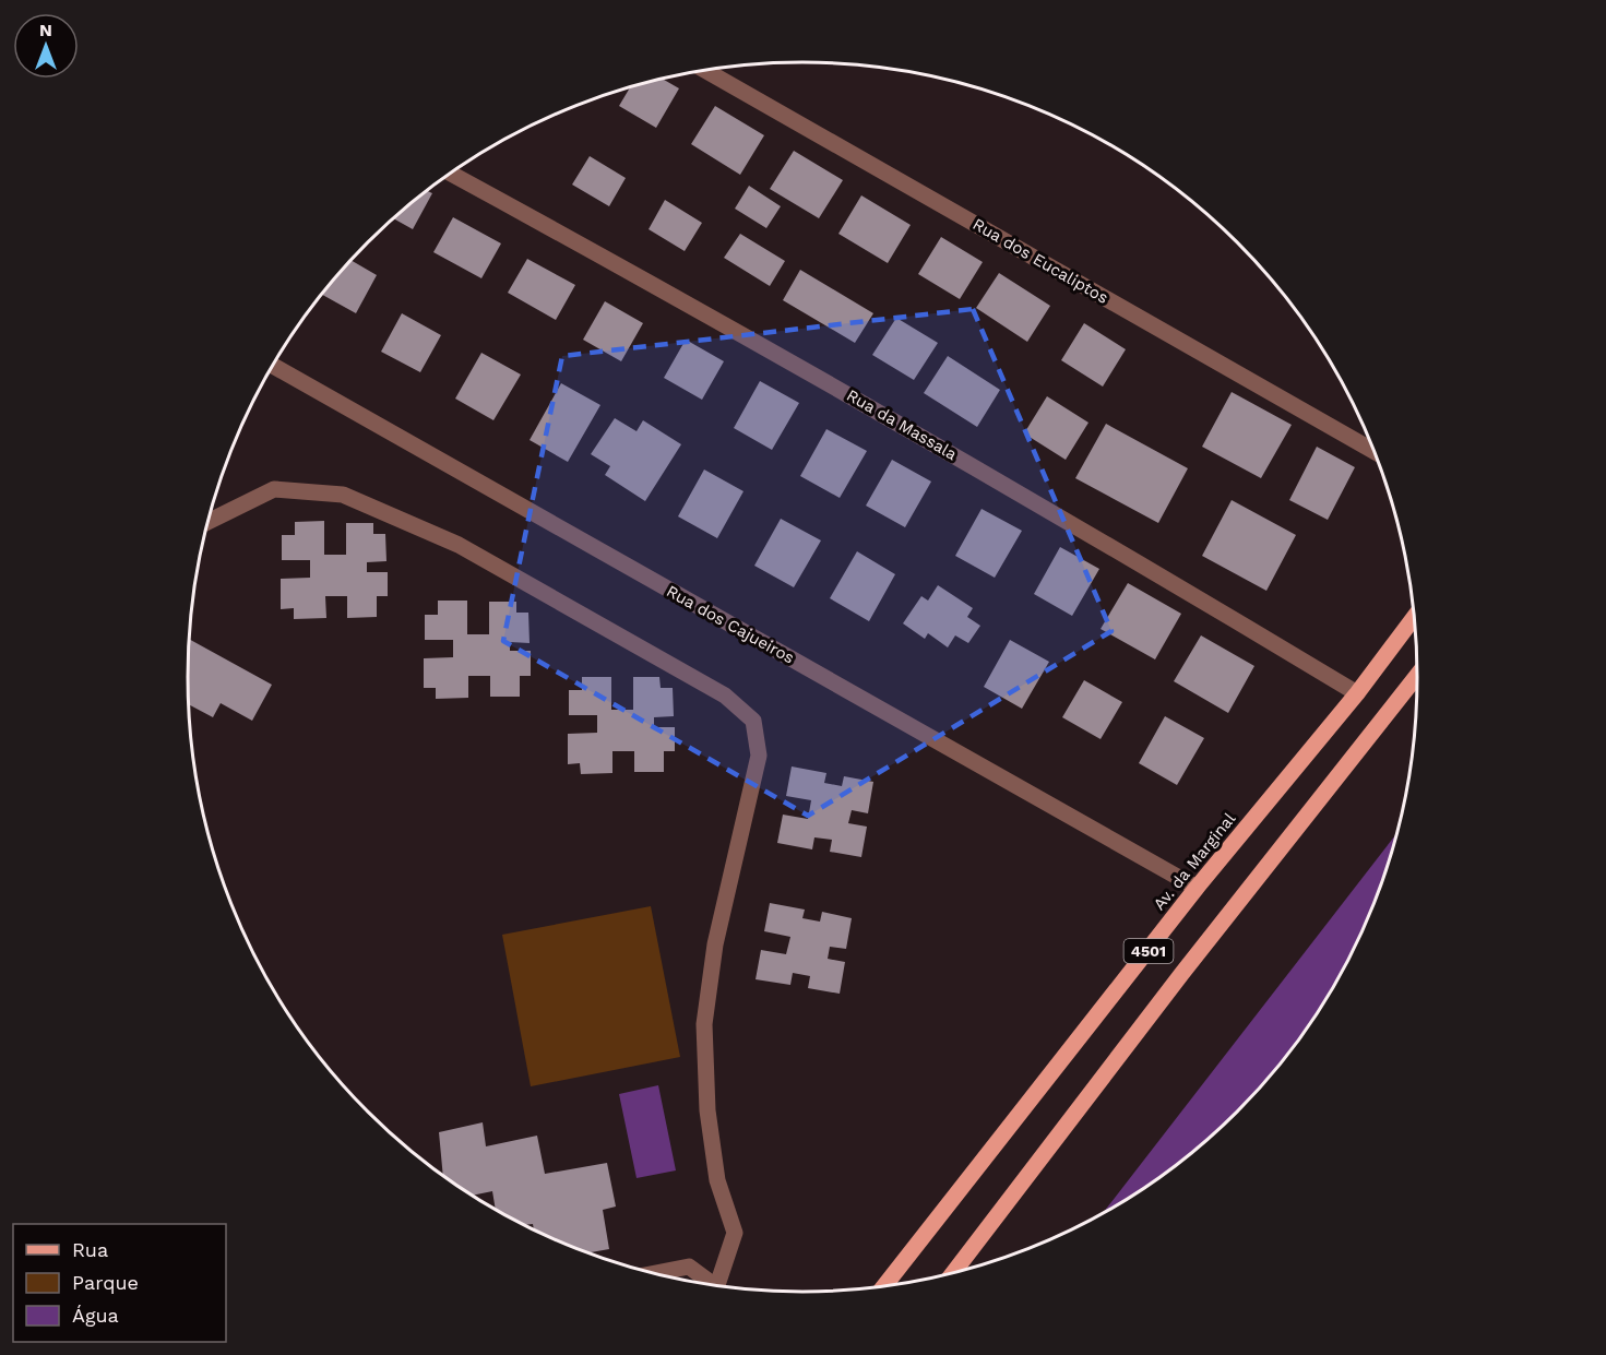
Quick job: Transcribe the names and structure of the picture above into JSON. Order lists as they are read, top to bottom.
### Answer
{
  "streets": {
    "main road": ["Av. da Marginal", "4501"],
    "street": ["Rua dos Eucaliptos", "Rua da Massala", "Rua dos Cajueiros"]
  },
  "crossings": [
    ["Rua da Massala", "Av. da Marginal"],
    ["Rua dos Cajueiros", "Av. da Marginal"]
  ],
  "legend": ["Rua", "Parque", "Água"],
  "north": "top"
}
